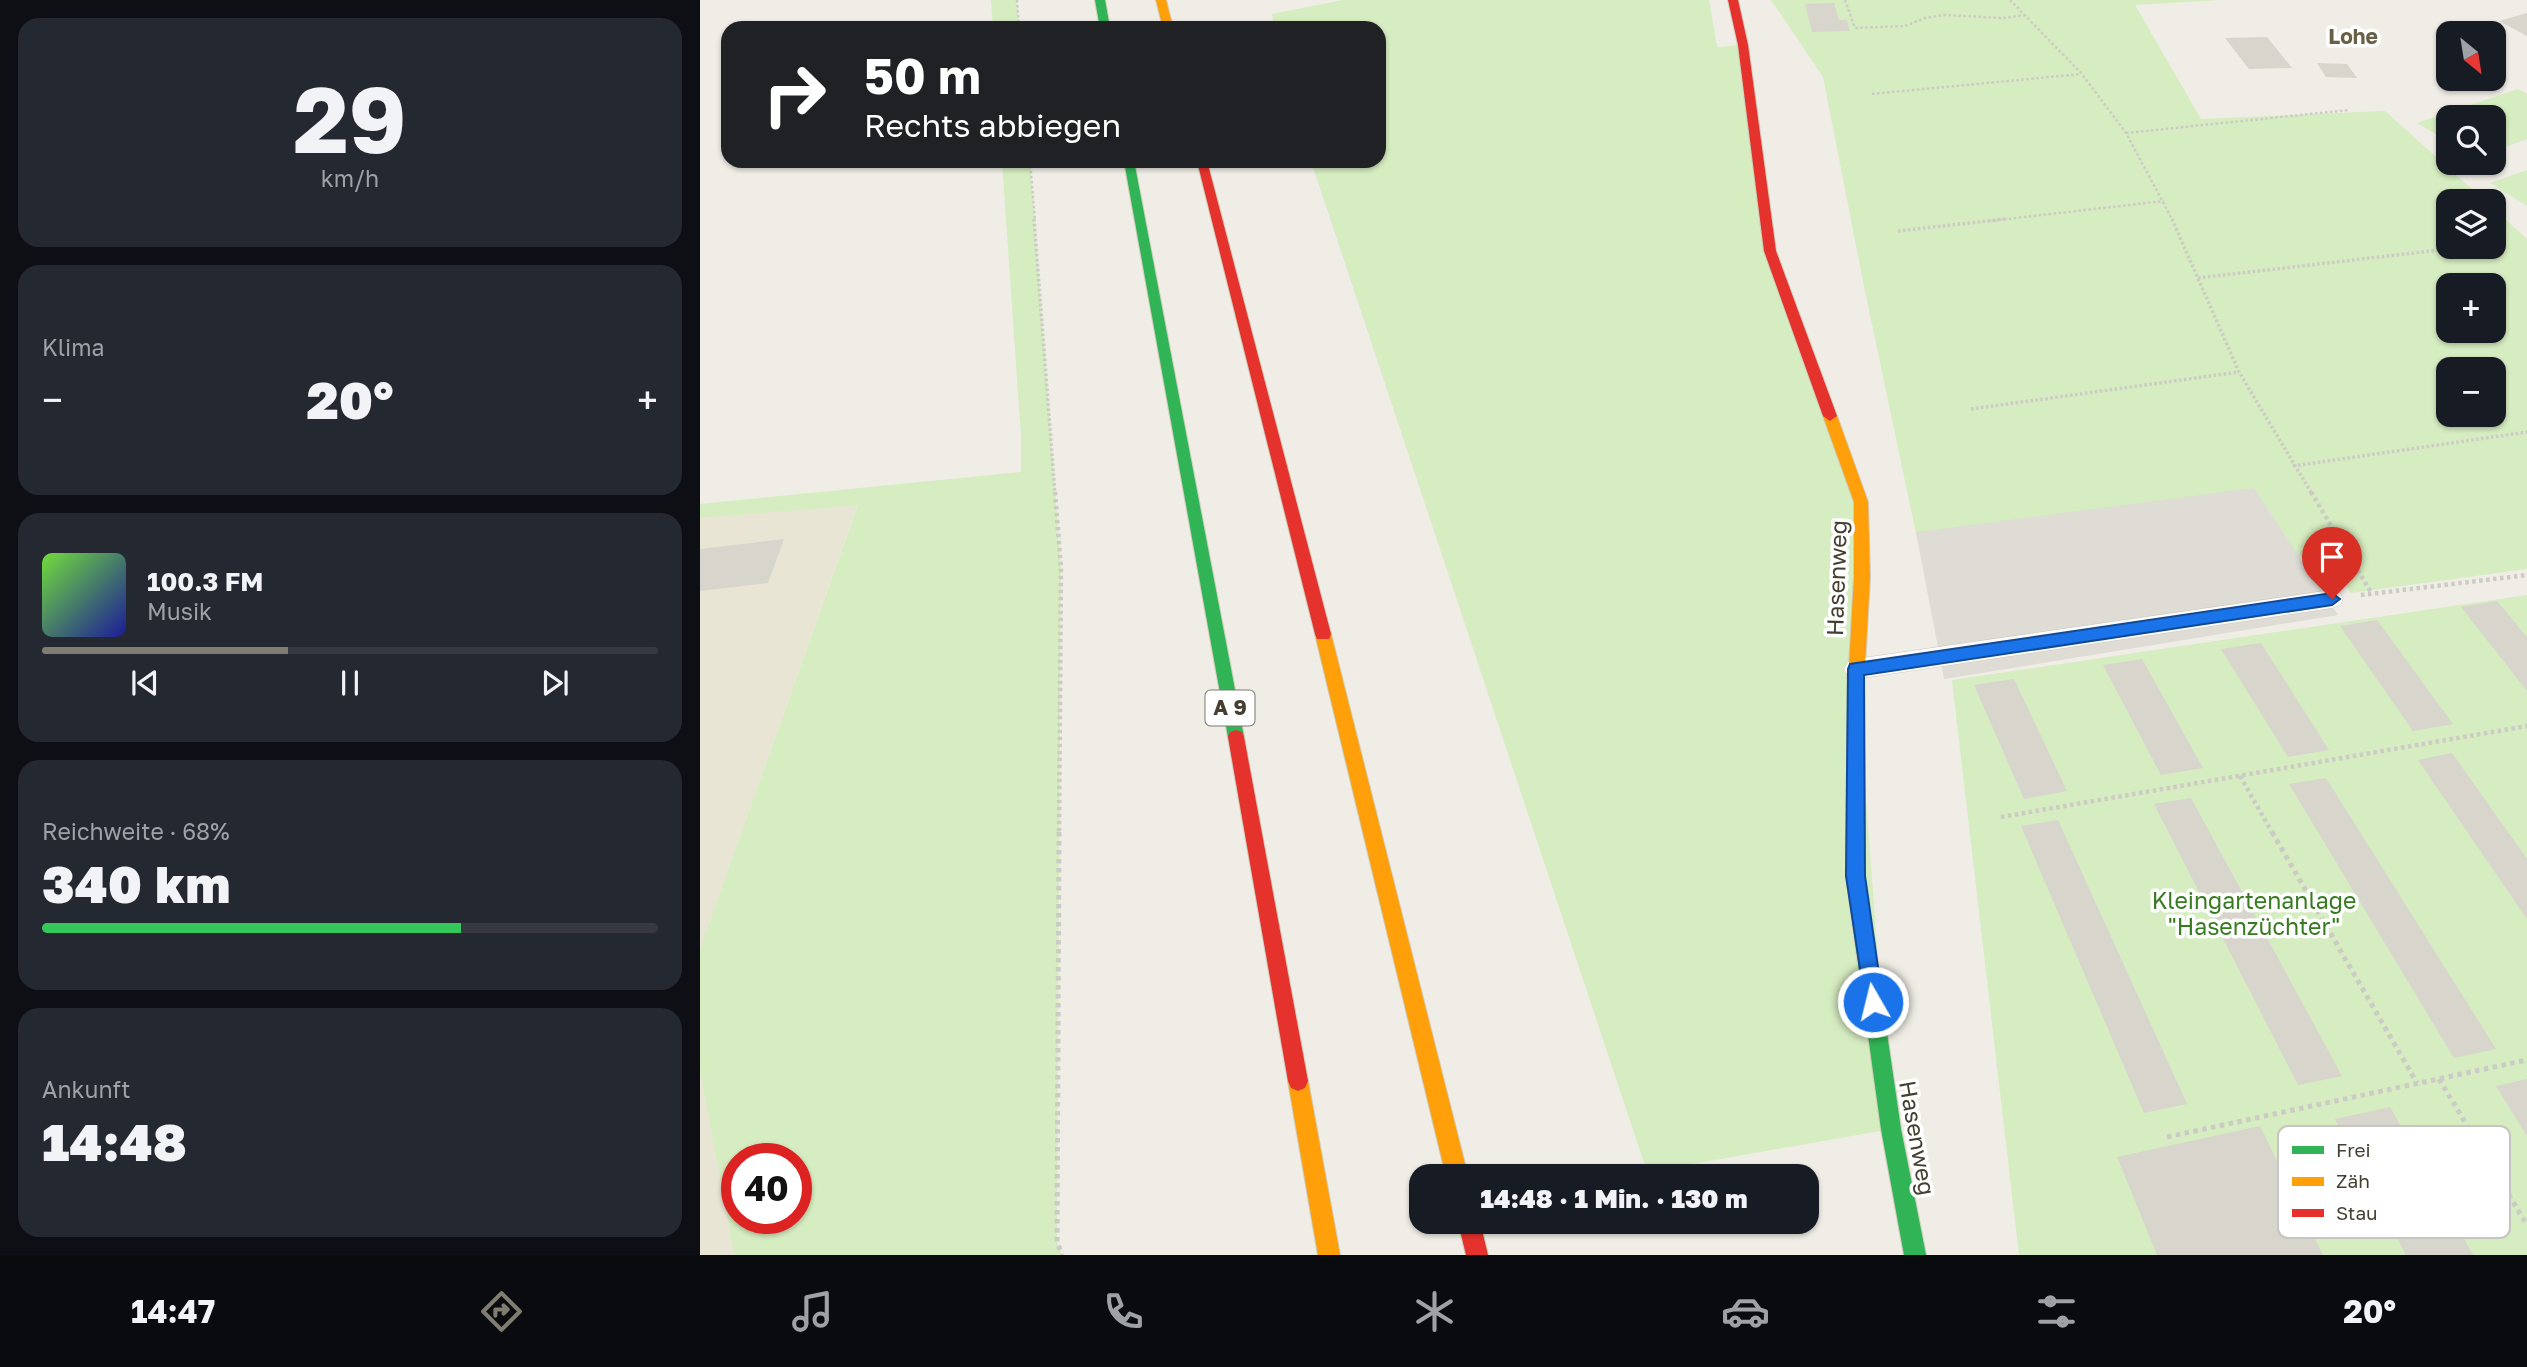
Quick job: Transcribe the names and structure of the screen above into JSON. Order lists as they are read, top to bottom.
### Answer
{
  "streets": {
    "main road": ["Hasenweg", "A 9"]
  },
  "districts": ["Lohe"],
  "parks": ["Kleingartenanlage \"Hasenzüchter\""],
  "legend": ["Frei", "Zäh", "Stau"],
  "north": "bottom right",
  "page": {
    "tile": [
      ["29", "km/h"],
      "Klima",
      ["Reichweite · 68%", "340 km"],
      ["Ankunft", "14:48"]
    ],
    "map_buttons": ["+", "−"],
    "turn": ["50 m", "Rechts abbiegen"],
    "heat": ["−", "20°", "+"],
    "song": ["100.3 FM", "Musik"],
    "limit": "40",
    "trip": "14:48 · 1 Min. · 130 m",
    "tabs": ["14:47", "20°"]
  }
}
